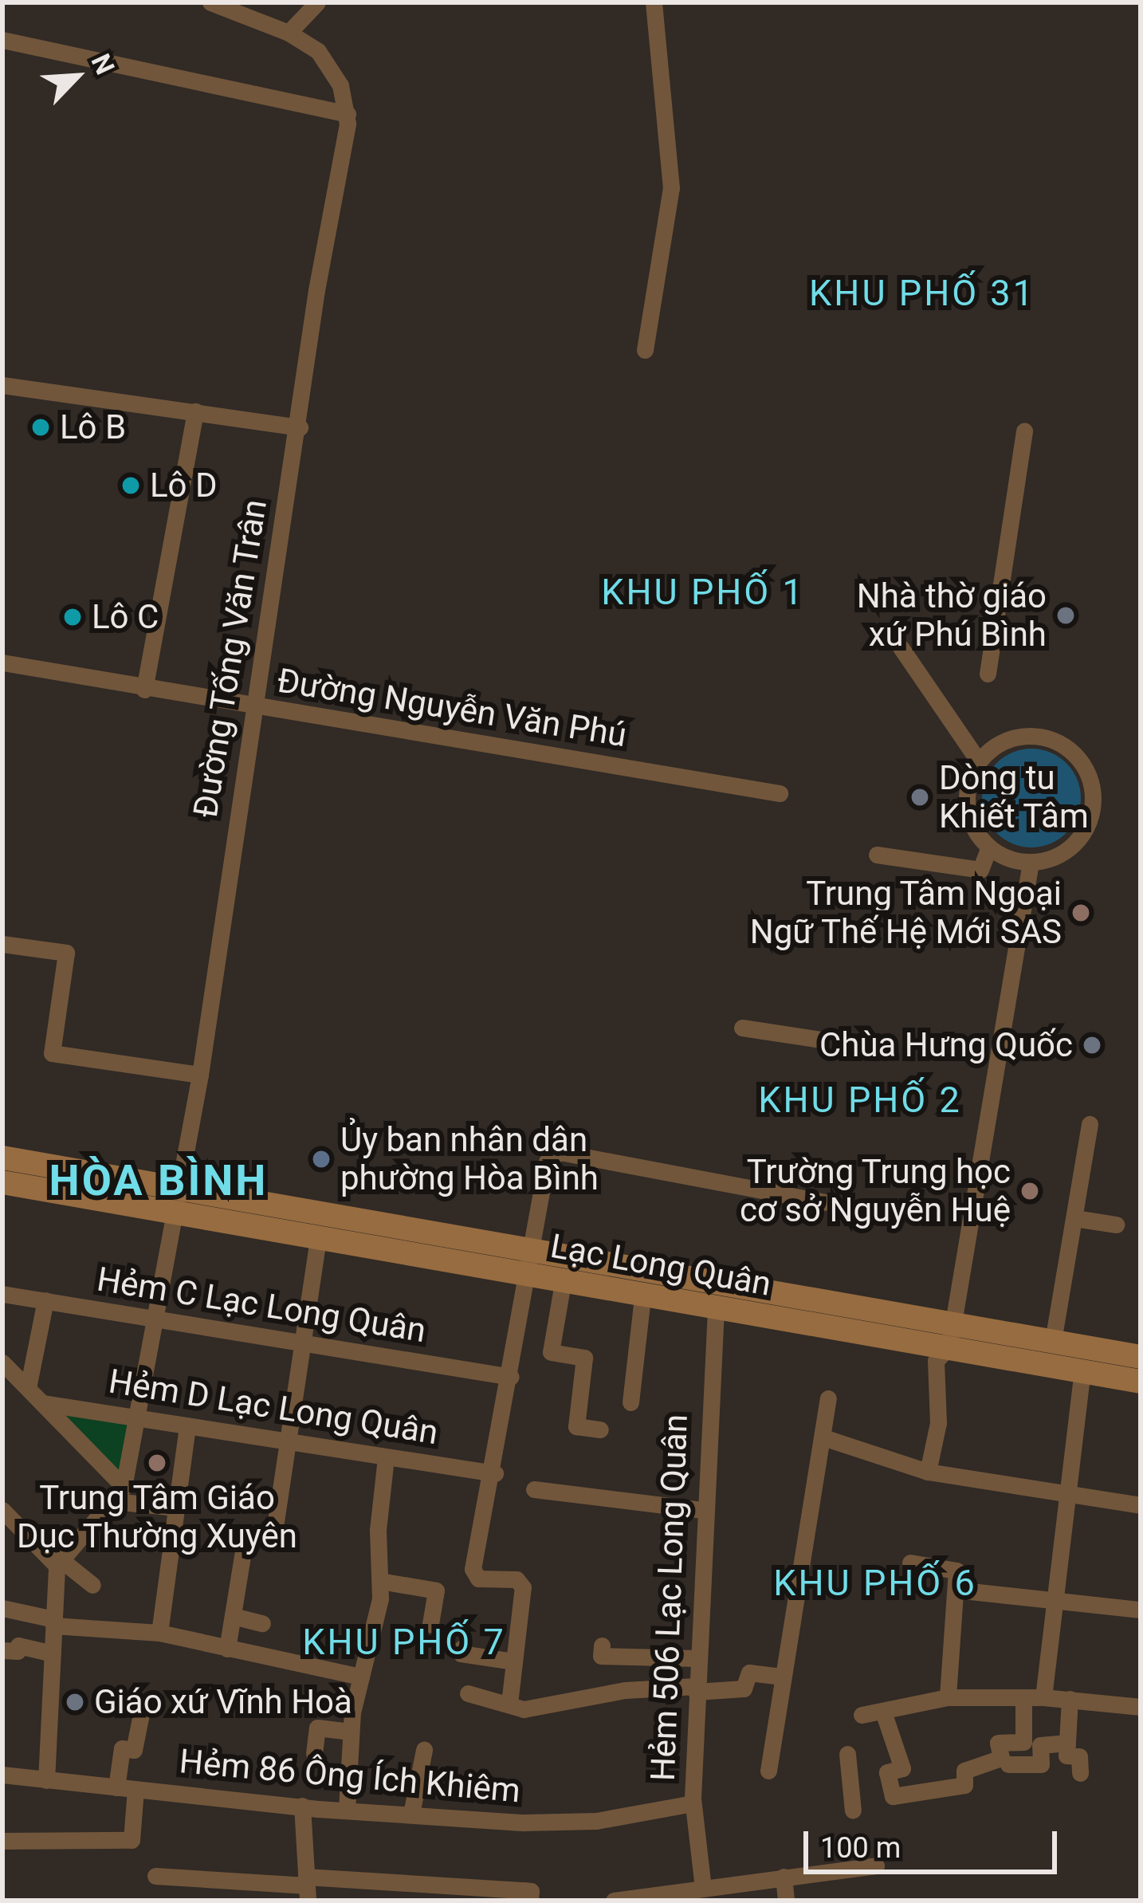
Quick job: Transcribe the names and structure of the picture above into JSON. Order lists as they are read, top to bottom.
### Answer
{
  "streets": {
    "main road": ["Lạc Long Quân"],
    "street": [
      "Đường Tống Văn Trân",
      "Đường Nguyễn Văn Phú",
      "Hẻm C Lạc Long Quân",
      "Hẻm D Lạc Long Quân",
      "Hẻm 506 Lạc Long Quân",
      "Hẻm 86 Ông Ích Khiêm"
    ]
  },
  "crossings": [
    ["Đường Tống Văn Trân", "Đường Nguyễn Văn Phú"],
    ["Đường Tống Văn Trân", "Lạc Long Quân"],
    ["Đường Tống Văn Trân", "Hẻm C Lạc Long Quân"],
    ["Đường Tống Văn Trân", "Hẻm D Lạc Long Quân"],
    ["Lạc Long Quân", "Hẻm 506 Lạc Long Quân"],
    ["Hẻm 506 Lạc Long Quân", "Hẻm 86 Ông Ích Khiêm"]
  ],
  "districts": [
    "KHU PHỐ 31",
    "KHU PHỐ 1",
    "KHU PHỐ 2",
    "HÒA BÌNH",
    "KHU PHỐ 6",
    "KHU PHỐ 7"
  ],
  "places": [
    "Lô B",
    "Lô D",
    "Nhà thờ giáo xứ Phú Bình",
    "Lô C",
    "Dòng tu Khiết Tâm",
    "Trung Tâm Ngoại Ngữ Thế Hệ Mới SAS",
    "Chùa Hưng Quốc",
    "Ủy ban nhân dân phường Hòa Bình",
    "Trường Trung học cơ sở Nguyễn Huệ",
    "Trung Tâm Giáo Dục Thường Xuyên",
    "Giáo xứ Vĩnh Hoà"
  ],
  "scale_bar": "100 m",
  "north": "top right"
}
